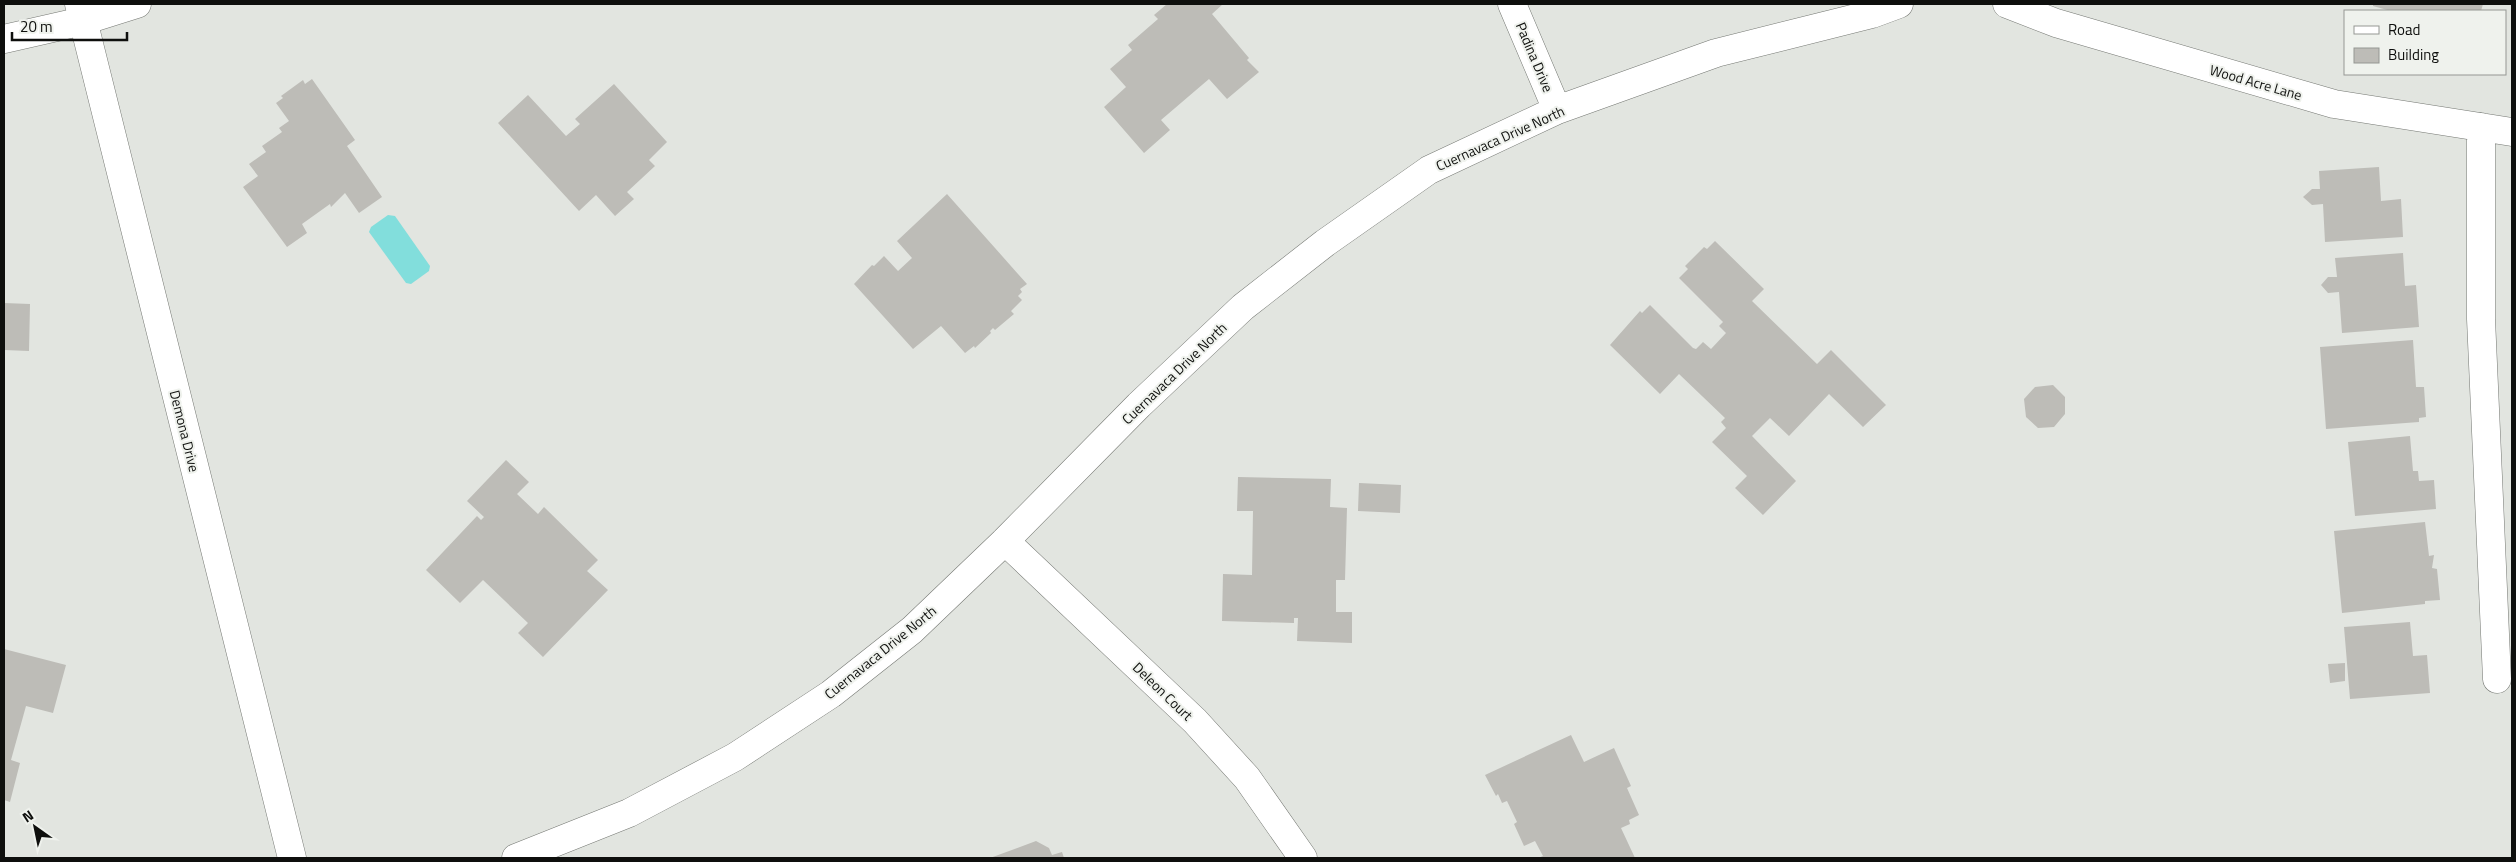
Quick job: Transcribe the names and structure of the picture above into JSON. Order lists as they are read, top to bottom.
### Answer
{
  "streets": {
    "street": [
      "Padina Drive",
      "Wood Acre Lane",
      "Cuernavaca Drive North",
      "Demona Drive",
      "Deleon Court"
    ]
  },
  "crossings": [
    ["Padina Drive", "Cuernavaca Drive North"],
    ["Cuernavaca Drive North", "Deleon Court"]
  ],
  "legend": ["Road", "Building"],
  "scale_bar": "20 m",
  "north": "top left"
}
